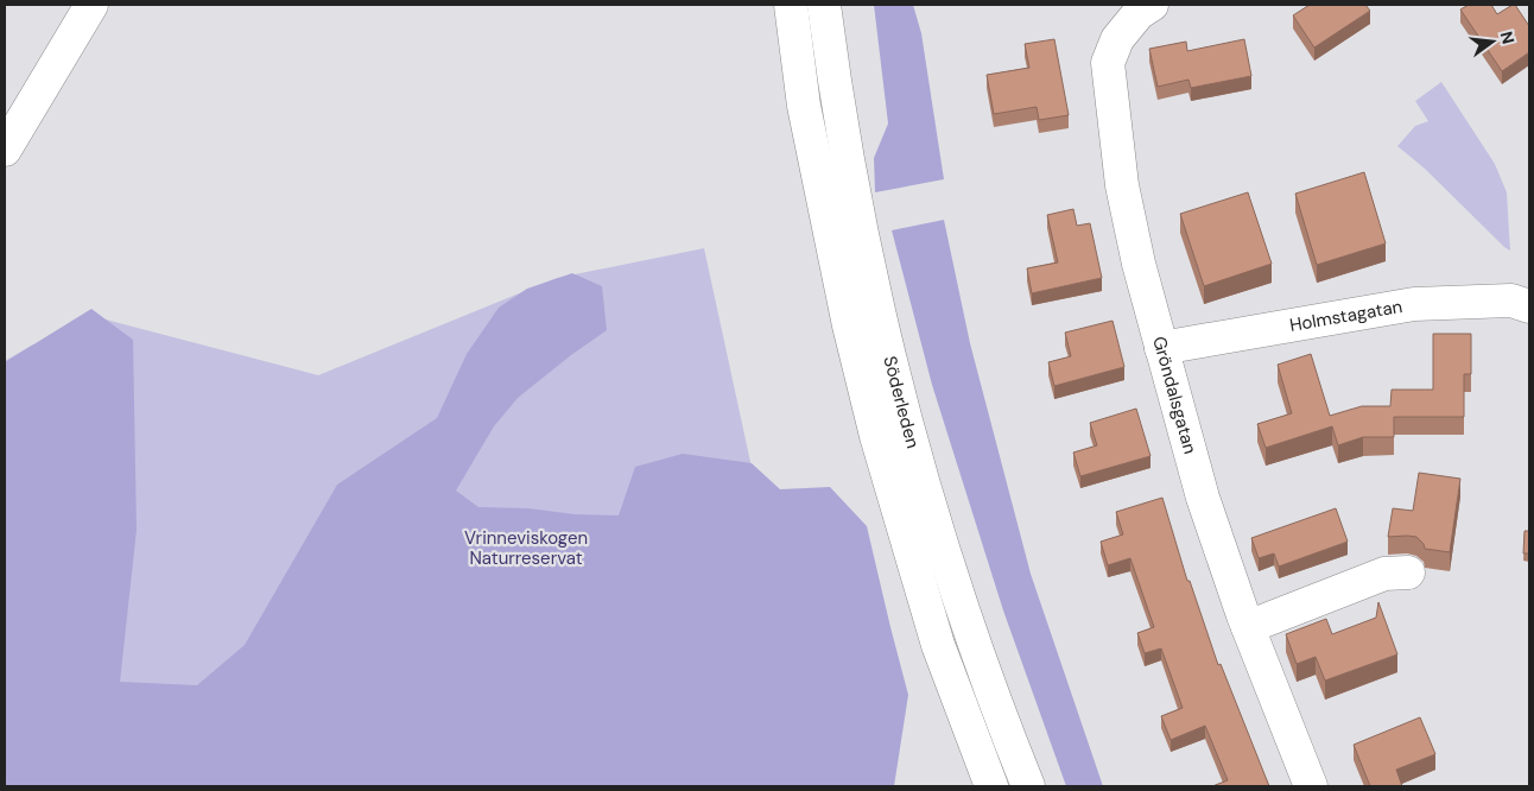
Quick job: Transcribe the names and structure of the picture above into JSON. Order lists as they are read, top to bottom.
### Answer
{
  "streets": {
    "main road": ["Holmstagatan", "Gröndalsgatan", "Söderleden"]
  },
  "crossings": [
    ["Holmstagatan", "Gröndalsgatan"]
  ],
  "parks": ["Vrinneviskogen Naturreservat"],
  "north": "right"
}
